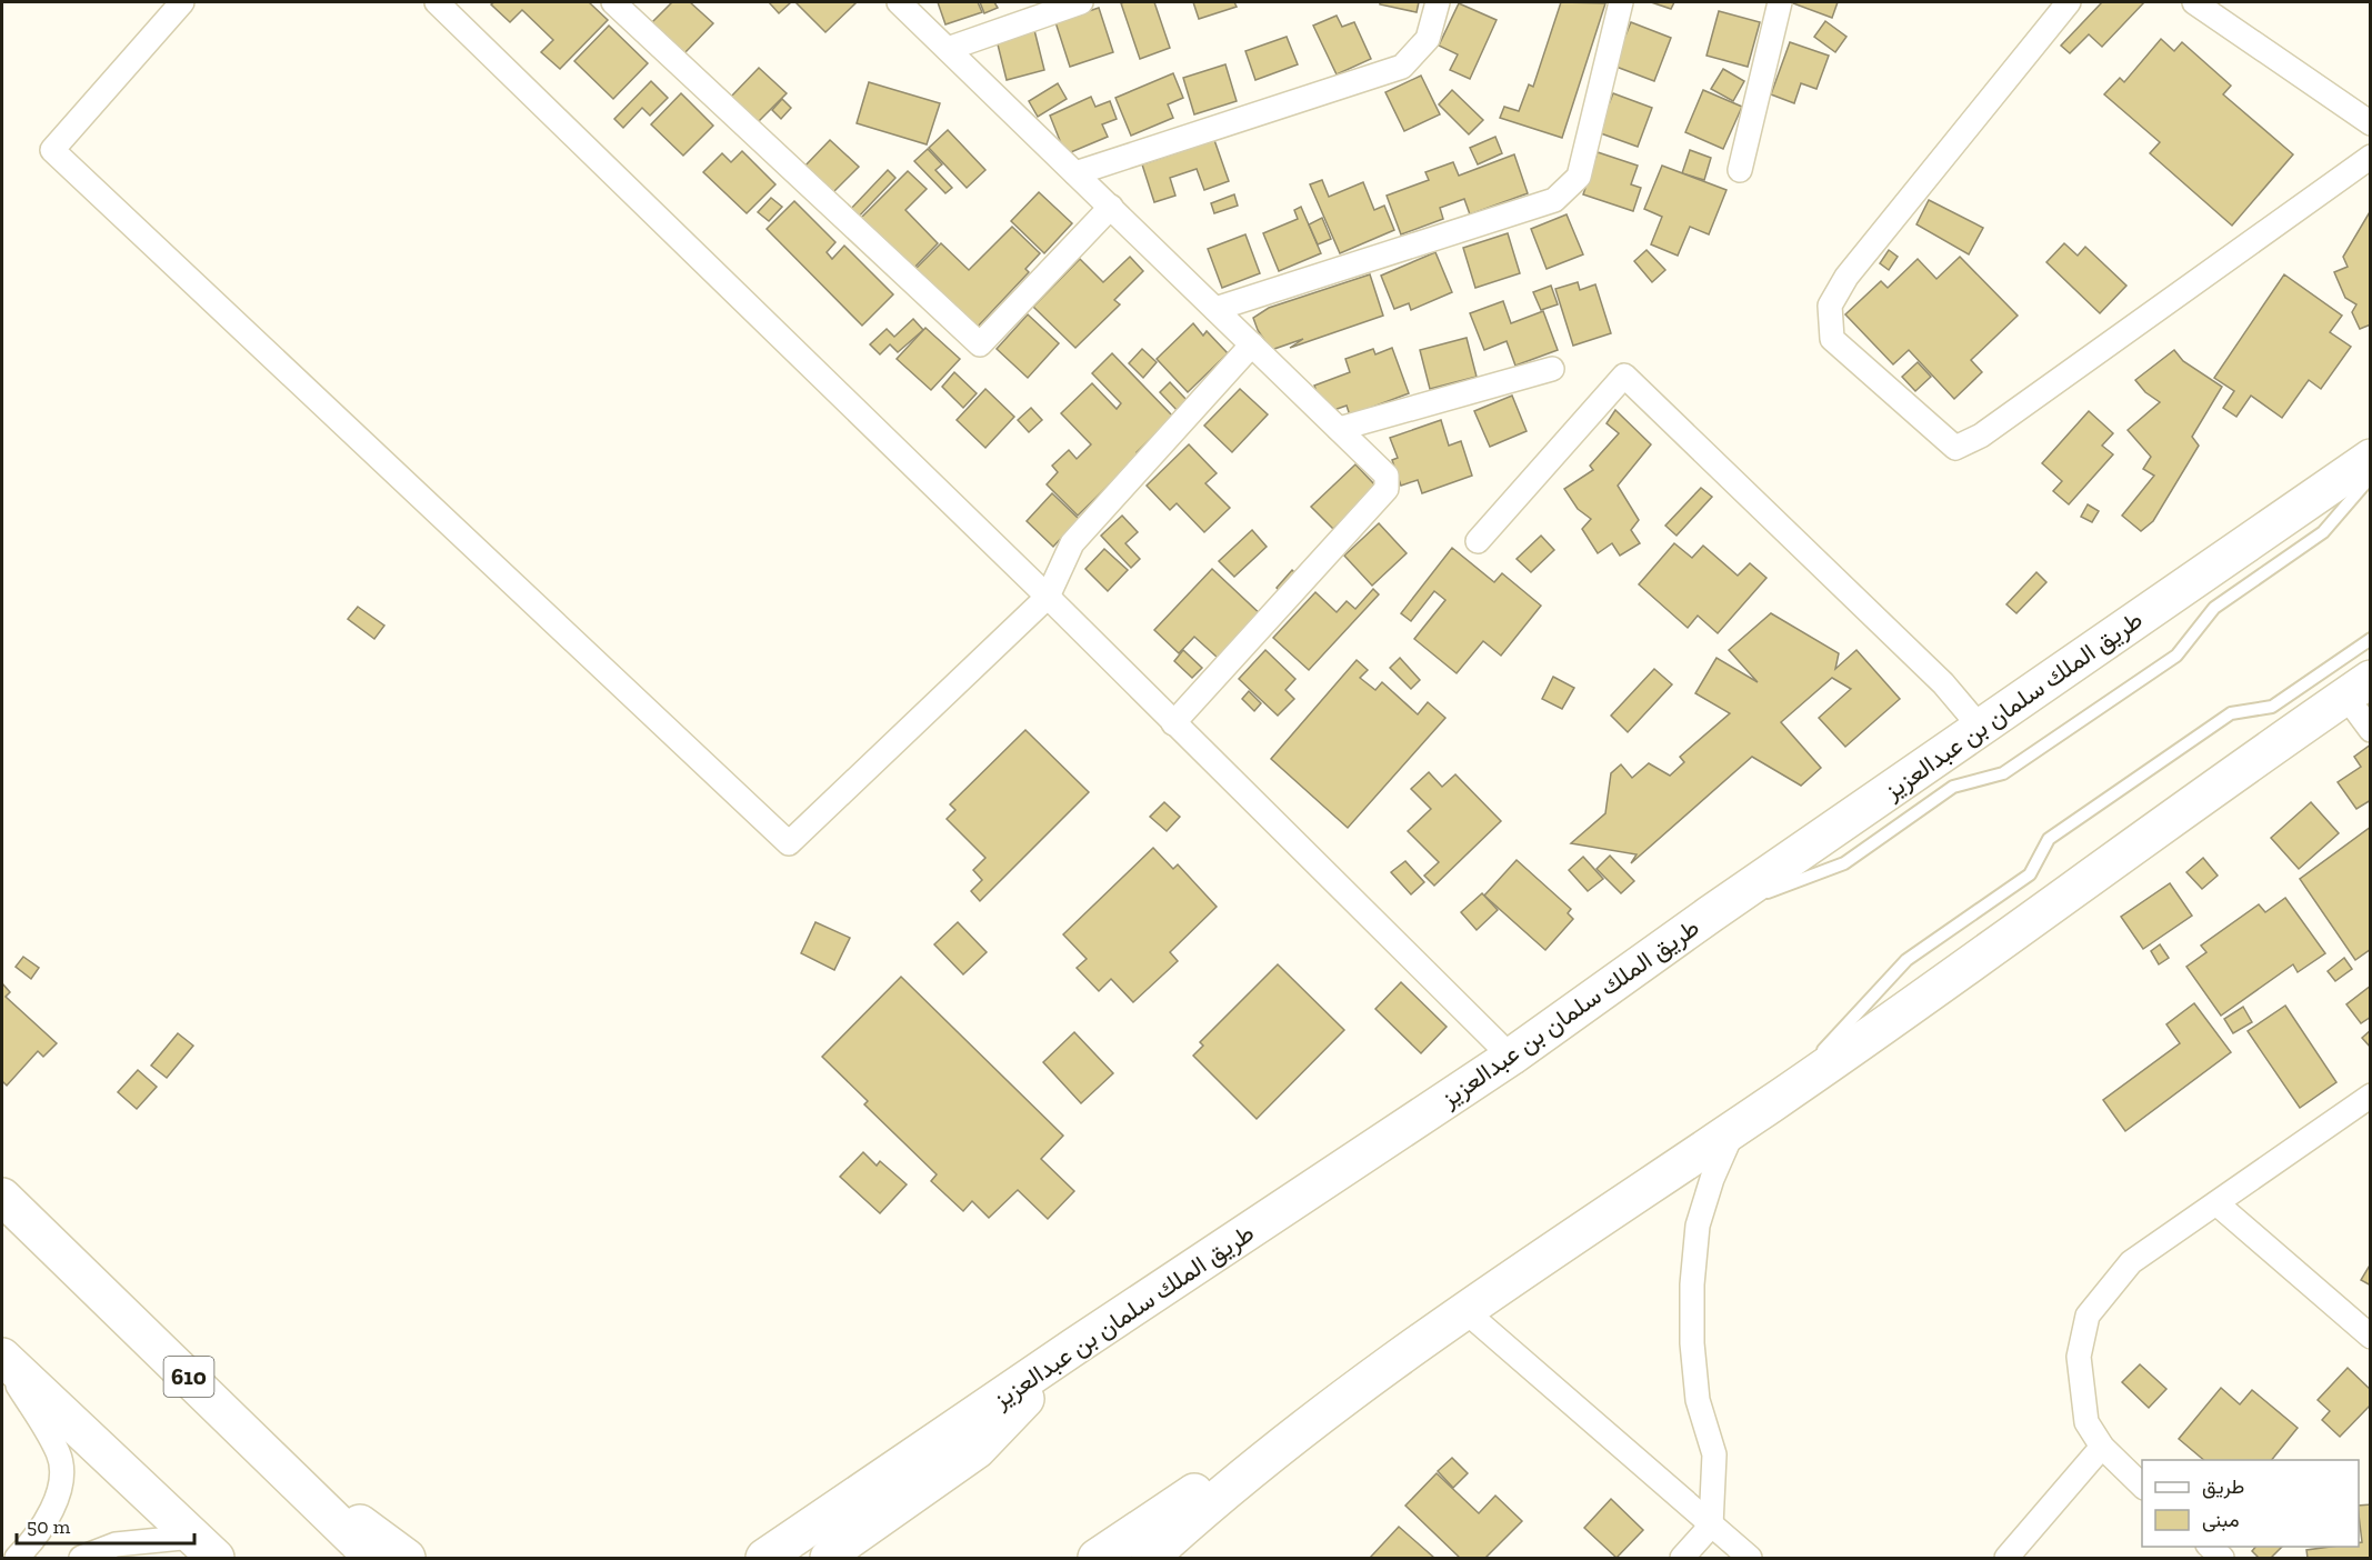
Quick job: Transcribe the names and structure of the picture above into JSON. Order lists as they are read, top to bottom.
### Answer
{
  "streets": {
    "main road": ["طريق الملك سلمان بن عبدالعزيز", "610"]
  },
  "legend": ["طريق", "مبنى"],
  "scale_bar": "50 m"
}
